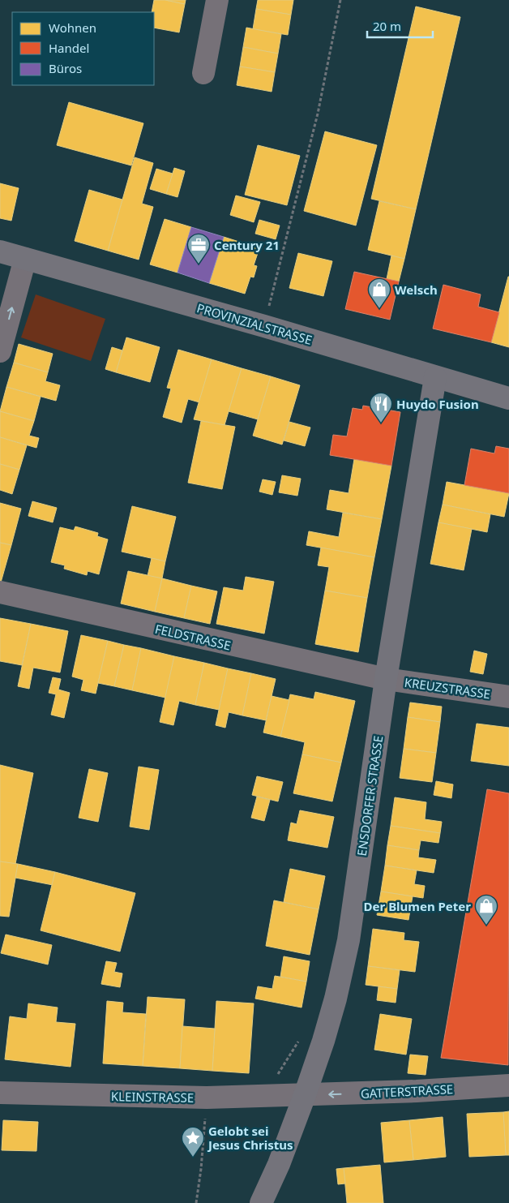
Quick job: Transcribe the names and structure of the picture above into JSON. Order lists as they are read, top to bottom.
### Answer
{
  "streets": {
    "main road": ["PROVINZIALSTRASSE", "ENSDORFER STRASSE"],
    "street": [
      "FELDSTRASSE",
      "KREUZSTRASSE",
      "GATTERSTRASSE",
      "KLEINSTRASSE"
    ]
  },
  "crossings": [
    ["PROVINZIALSTRASSE", "ENSDORFER STRASSE"],
    ["FELDSTRASSE", "KREUZSTRASSE"],
    ["FELDSTRASSE", "ENSDORFER STRASSE"],
    ["KREUZSTRASSE", "ENSDORFER STRASSE"],
    ["ENSDORFER STRASSE", "GATTERSTRASSE"],
    ["ENSDORFER STRASSE", "KLEINSTRASSE"],
    ["GATTERSTRASSE", "KLEINSTRASSE"]
  ],
  "one_way": ["GATTERSTRASSE"],
  "places": {
    "office": ["Century 21"],
    "shop": ["Welsch", "Der Blumen Peter"],
    "restaurant": ["Huydo Fusion"],
    "place": ["Gelobt sei Jesus Christus"]
  },
  "legend": ["Wohnen", "Handel", "Büros"],
  "scale_bar": "20 m"
}
